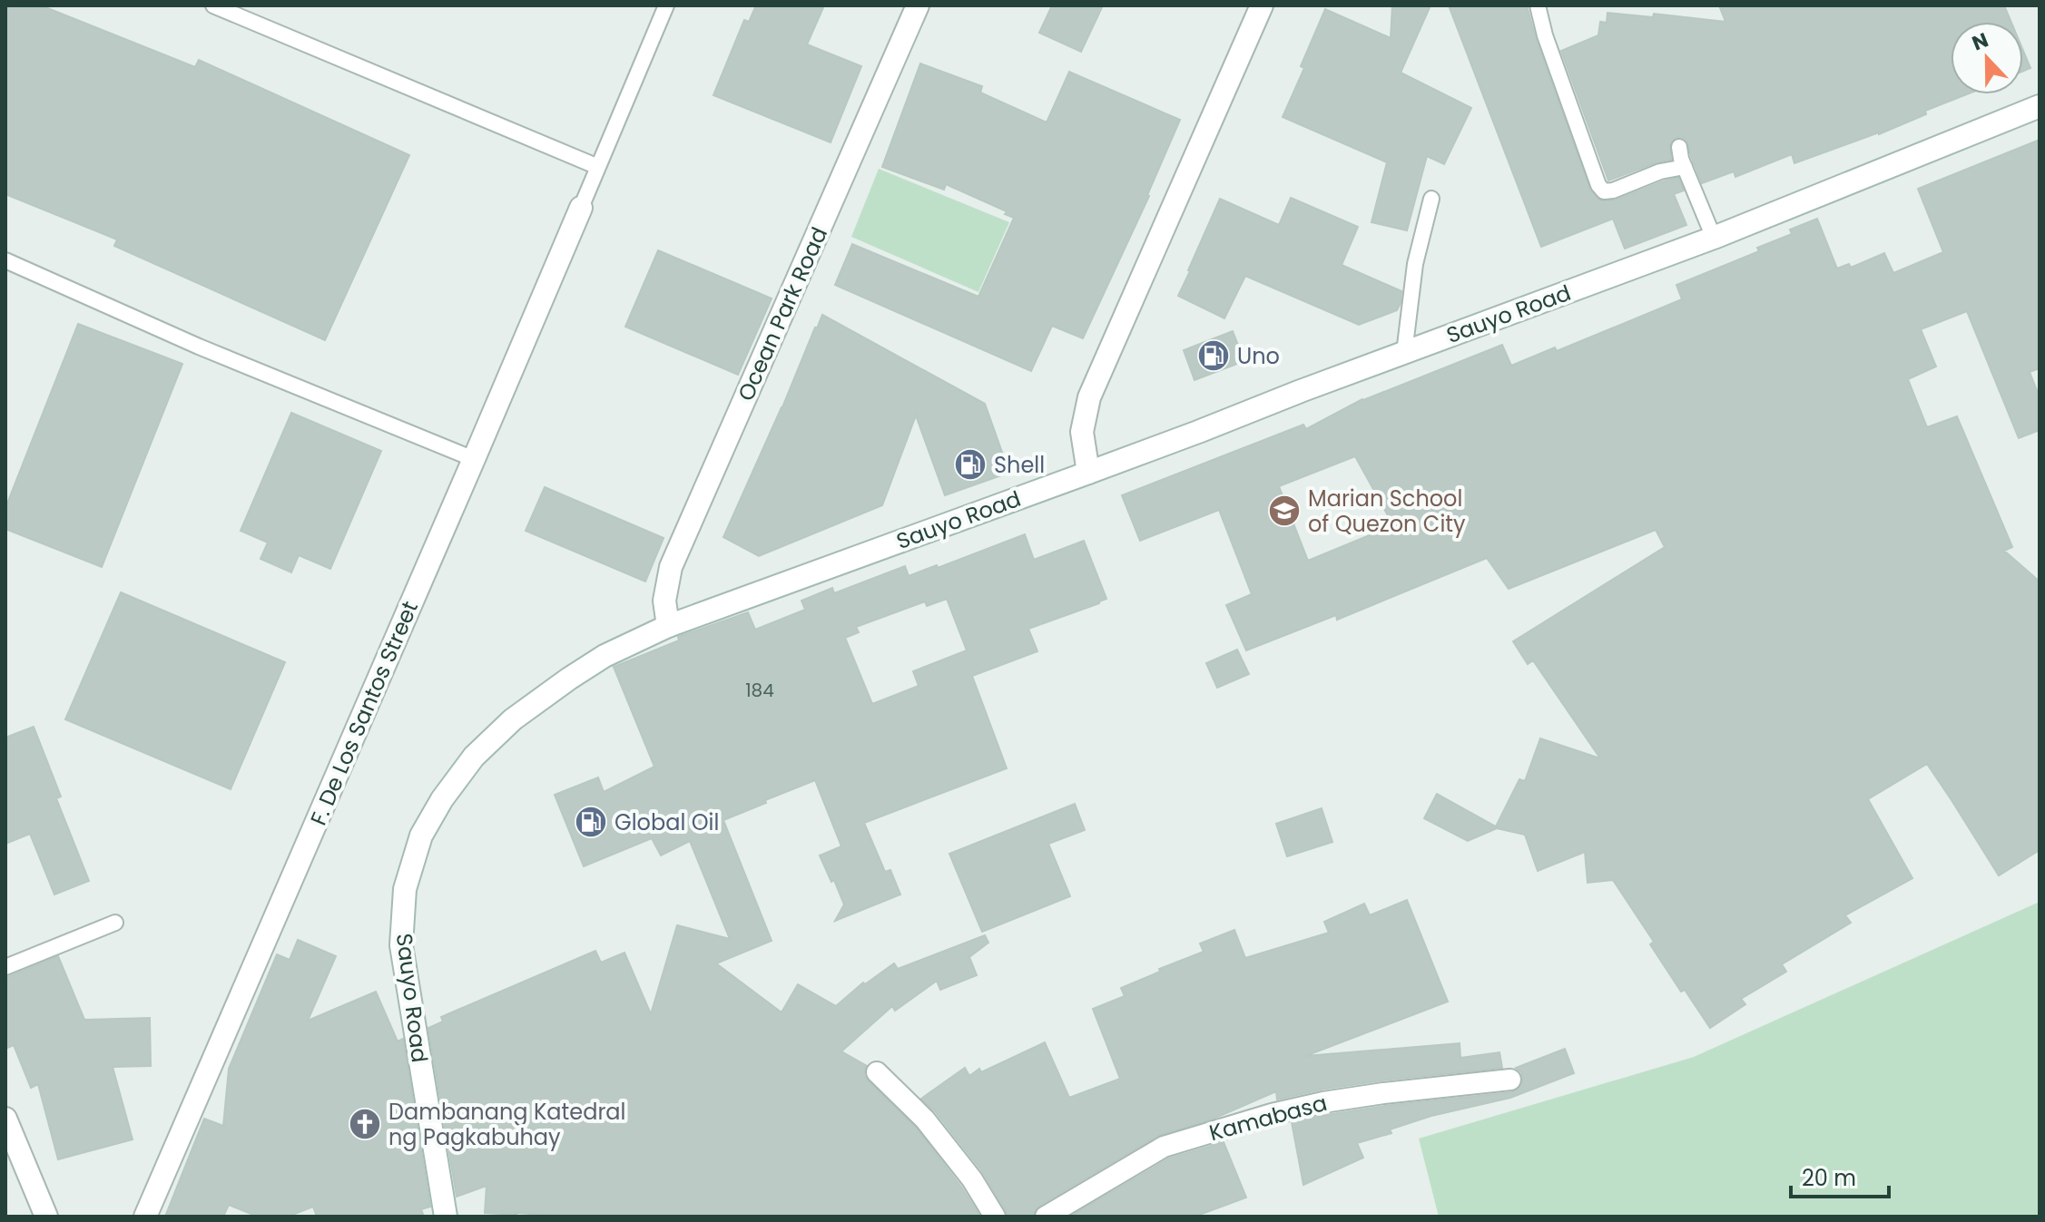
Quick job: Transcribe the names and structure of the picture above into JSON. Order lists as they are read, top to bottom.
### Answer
{
  "streets": {
    "street": [
      "Ocean Park Road",
      "Sauyo Road",
      "F. De Los Santos Street",
      "Kamabasa"
    ]
  },
  "crossings": [
    ["Ocean Park Road", "Sauyo Road"]
  ],
  "places": {
    "fuel station": ["Uno", "Shell", "Global Oil"],
    "school or university": ["Marian School of Quezon City"],
    "church": ["Dambanang Katedral ng Pagkabuhay"]
  },
  "house_numbers": ["184"],
  "scale_bar": "20 m",
  "north": "top"
}
